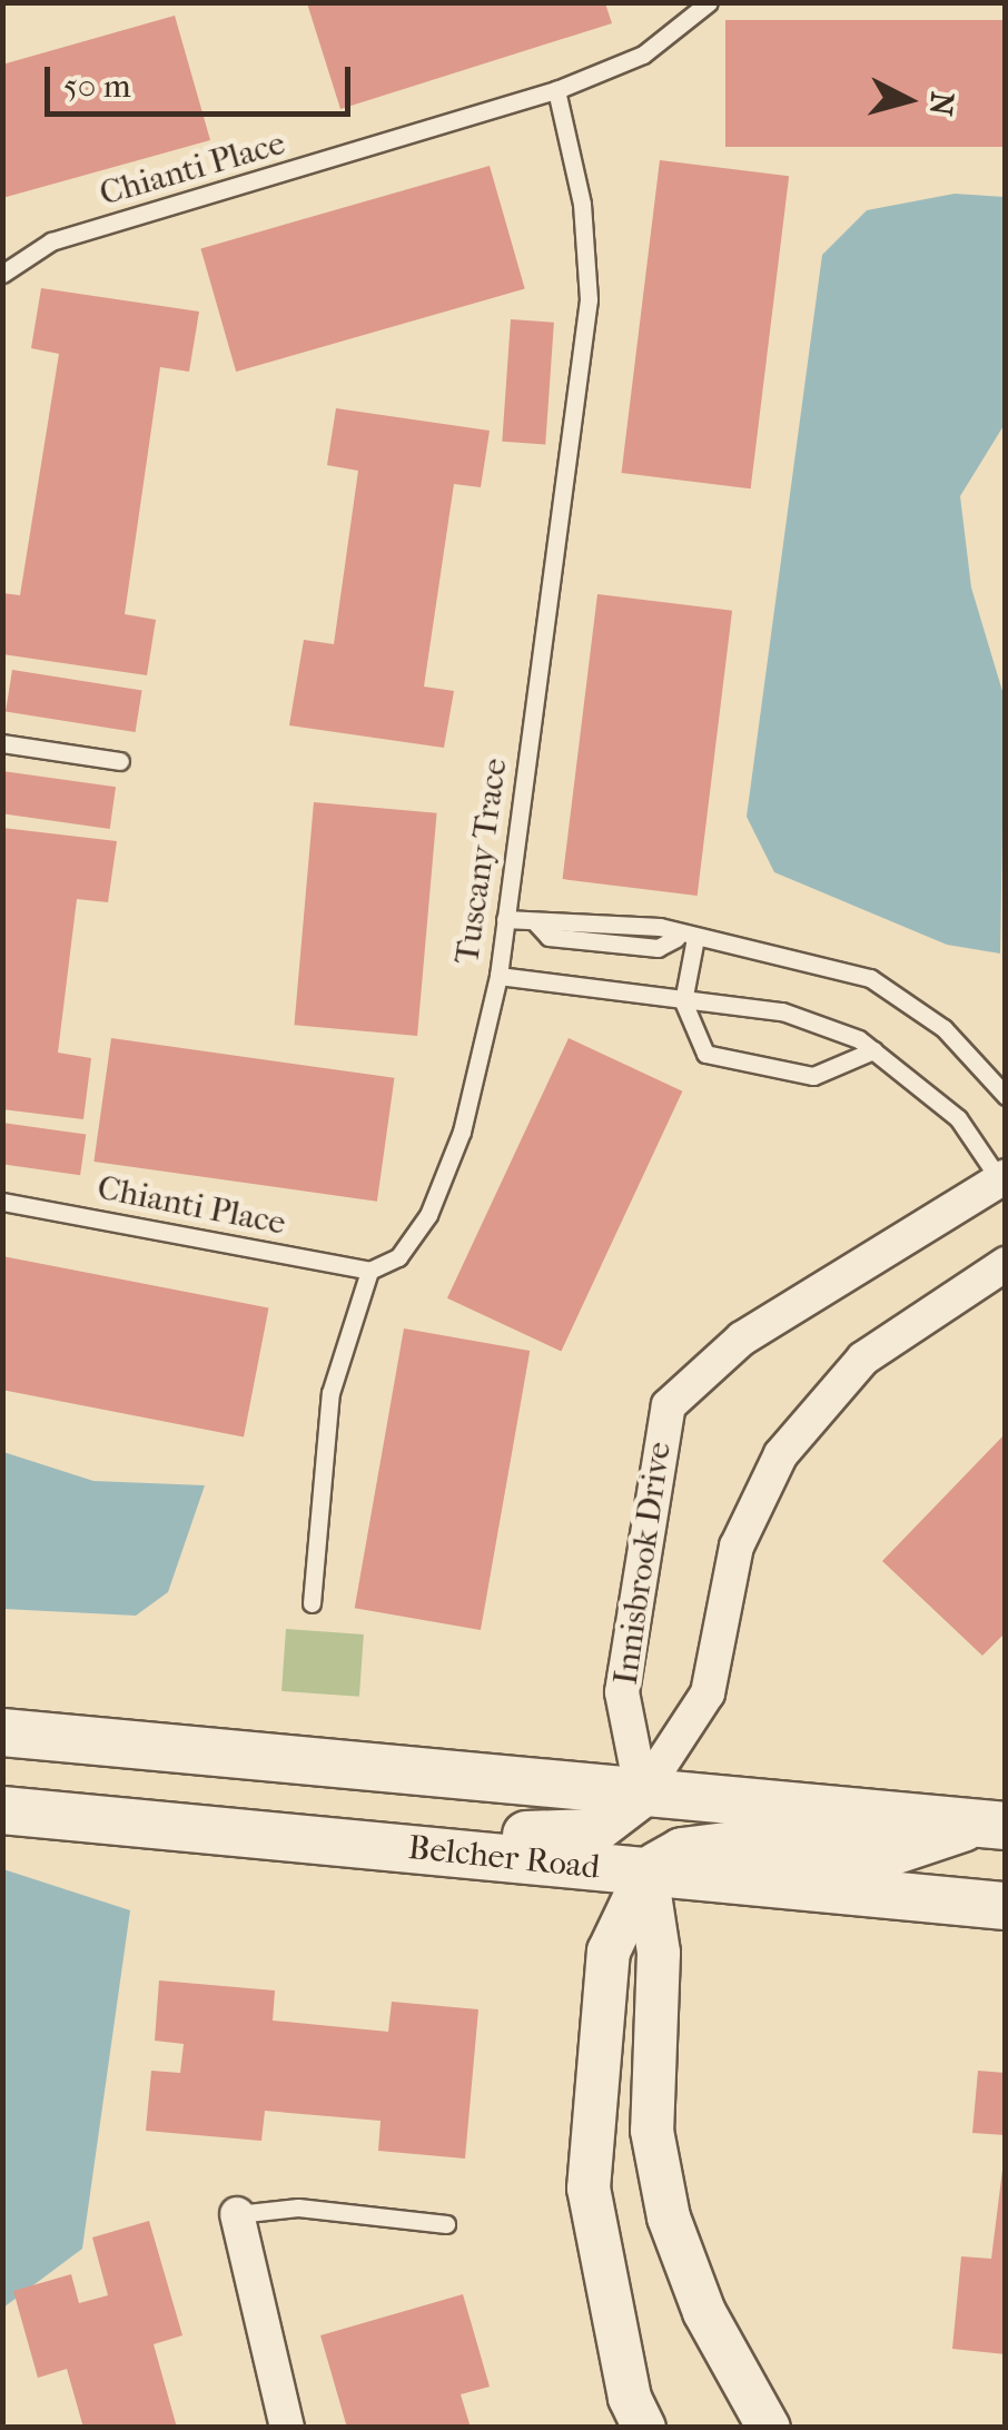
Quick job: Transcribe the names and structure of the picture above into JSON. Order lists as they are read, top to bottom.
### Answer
{
  "streets": {
    "main road": ["Belcher Road"],
    "street": ["Innisbrook Drive"],
    "lane": ["Chianti Place", "Tuscany Trace"]
  },
  "crossings": [
    ["Chianti Place", "Tuscany Trace"]
  ],
  "scale_bar": "50 m",
  "north": "right"
}
